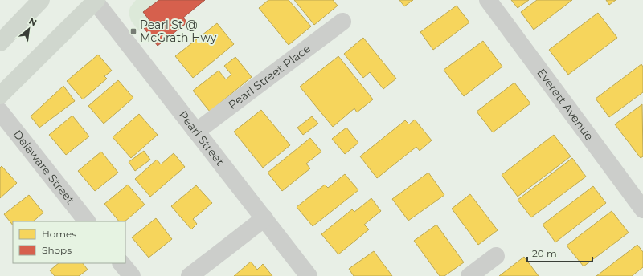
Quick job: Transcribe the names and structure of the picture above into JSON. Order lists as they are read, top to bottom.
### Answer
{
  "streets": {
    "street": [
      "Pearl Street Place",
      "Everett Avenue",
      "Pearl Street",
      "Delaware Street"
    ]
  },
  "crossings": [
    ["Pearl Street Place", "Pearl Street"]
  ],
  "places": {
    "transit": ["Pearl St @ McGrath Hwy"]
  },
  "legend": ["Homes", "Shops"],
  "scale_bar": "20 m",
  "north": "top right"
}
